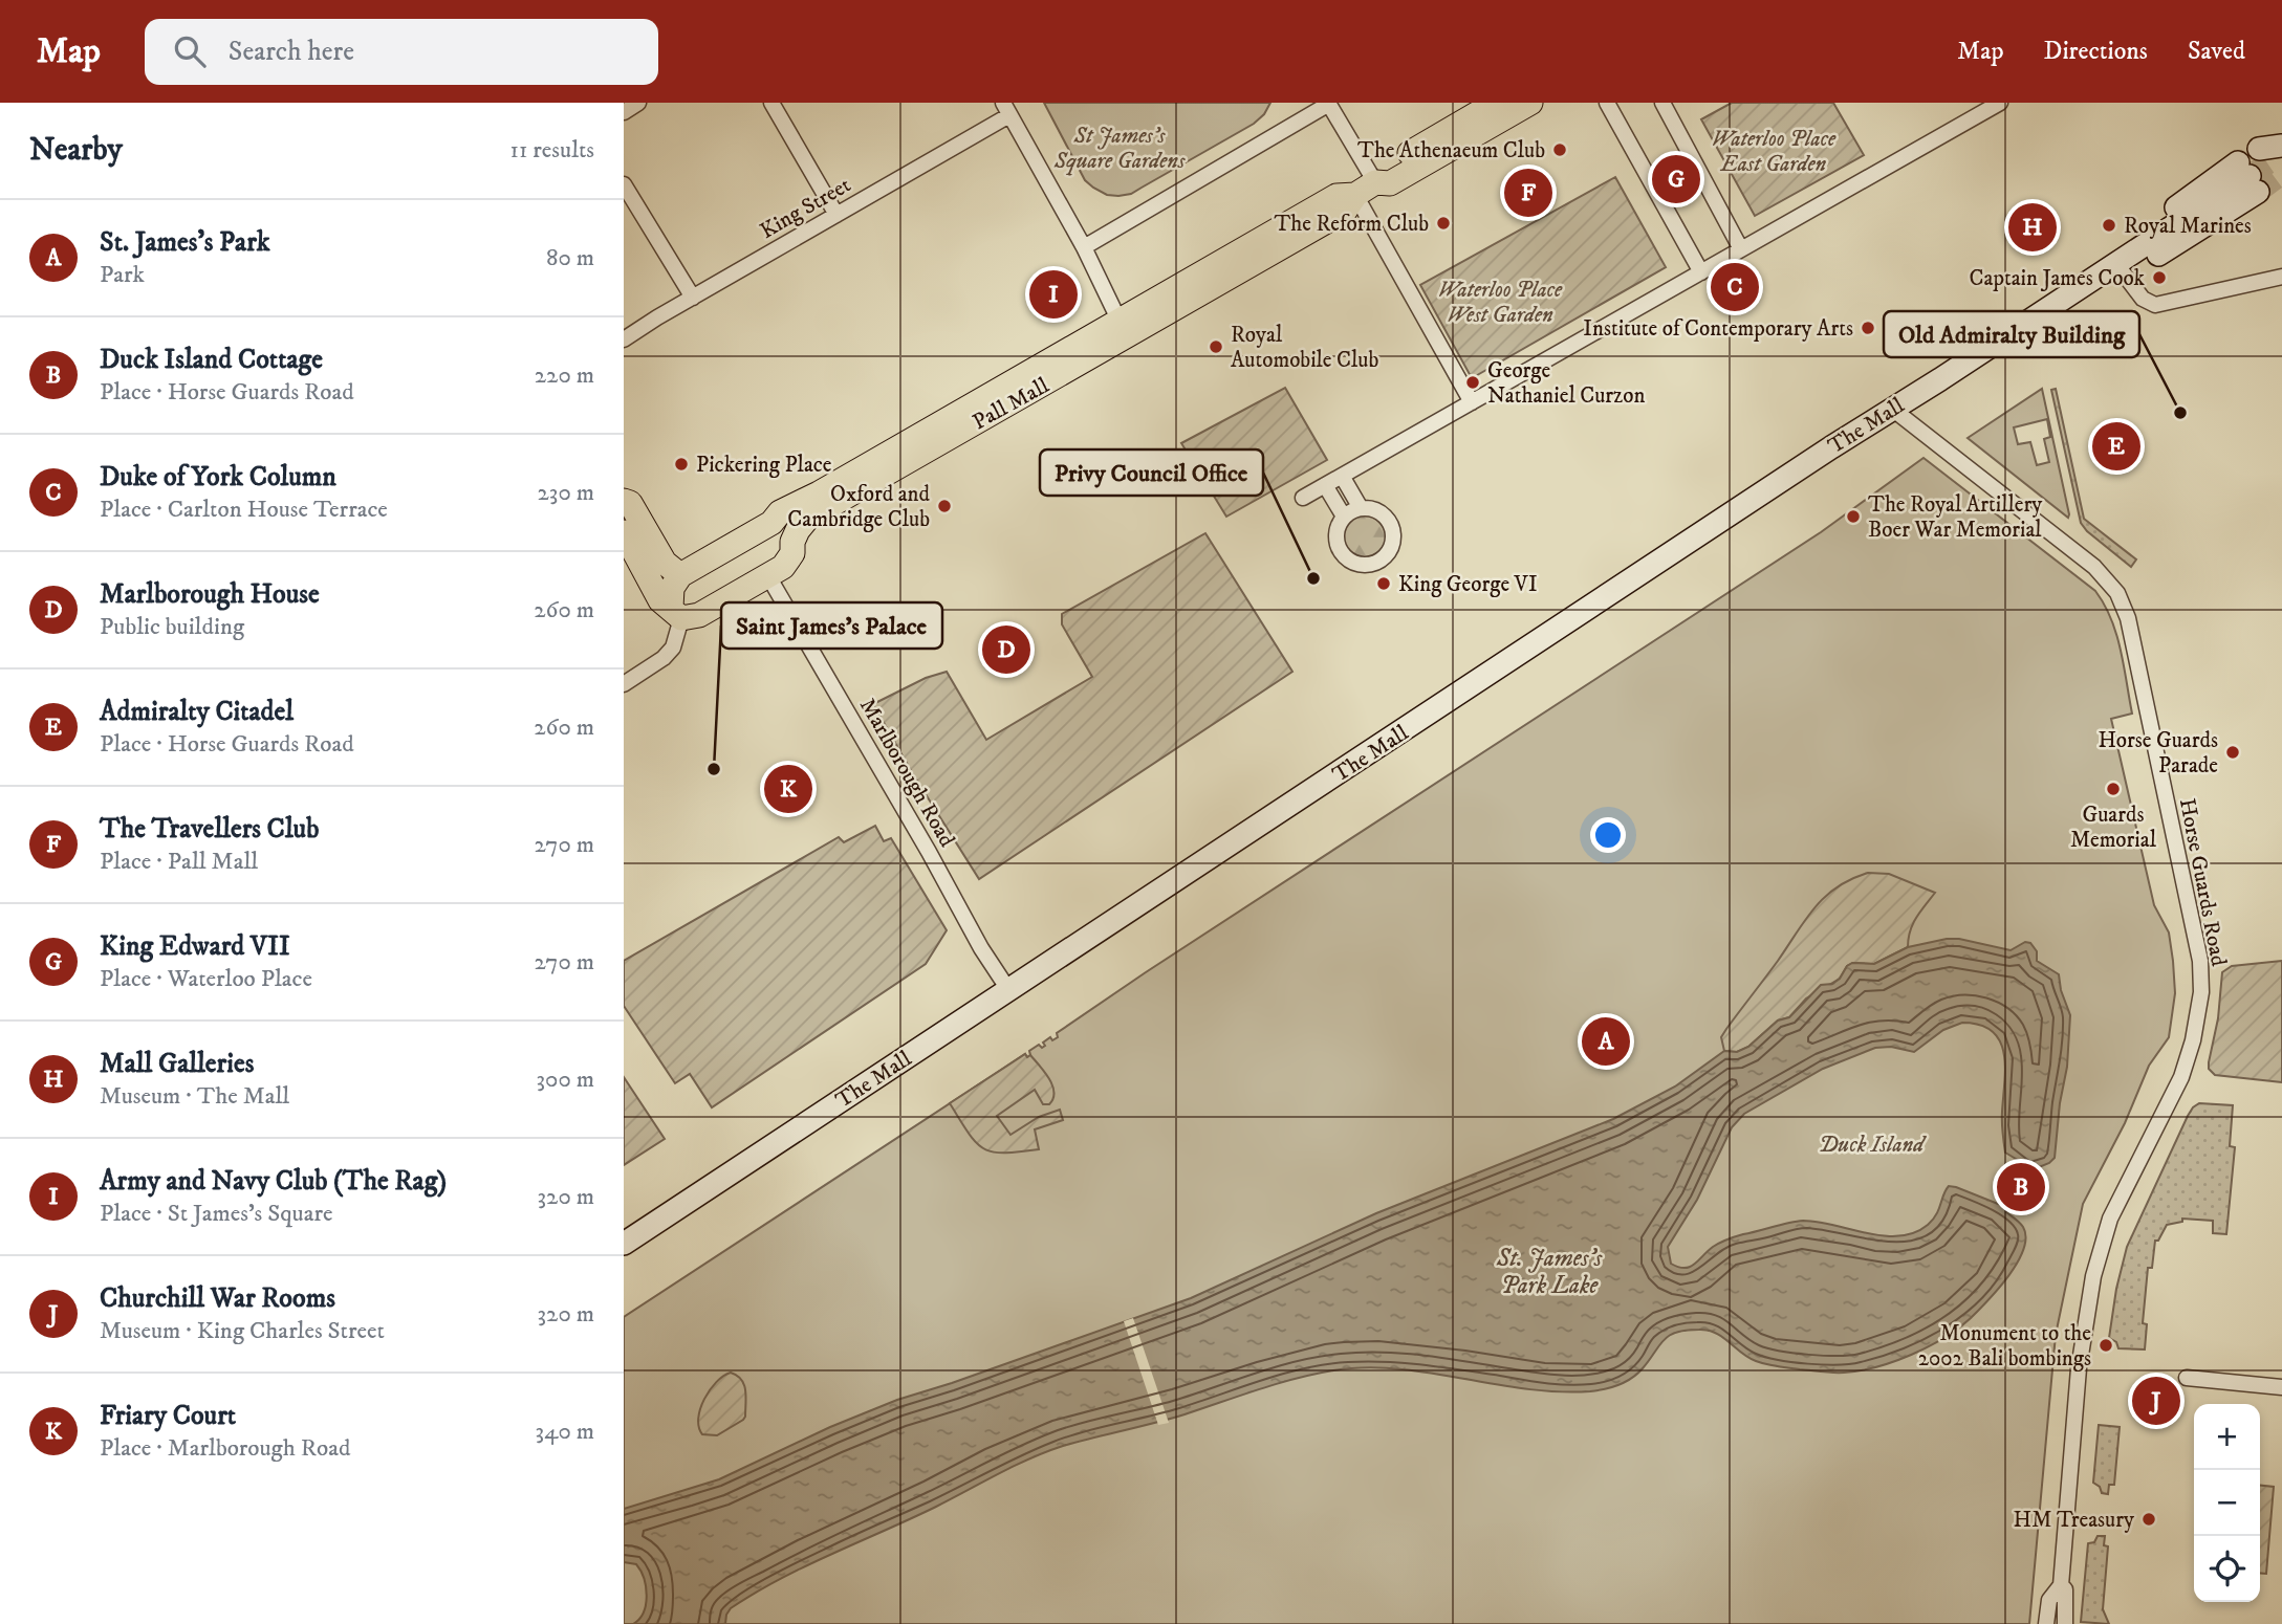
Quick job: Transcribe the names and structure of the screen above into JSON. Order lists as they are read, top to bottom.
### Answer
{
  "streets": {
    "main road": ["Pall Mall"],
    "street": [
      "King Street",
      "The Mall",
      "Marlborough Road",
      "Horse Guards Road"
    ]
  },
  "crossings": [
    ["Pall Mall", "Marlborough Road"],
    ["The Mall", "Marlborough Road"],
    ["The Mall", "Horse Guards Road"]
  ],
  "water": ["St. James's Park Lake"],
  "parks": [
    "St James's Square Gardens",
    "Waterloo Place East Garden",
    "Waterloo Place West Garden",
    "Duck Island"
  ],
  "places": [
    "The Athenaeum Club",
    "The Reform Club",
    "Royal Marines",
    "Captain James Cook",
    "Institute of Contemporary Arts",
    "Royal Automobile Club",
    "George Nathaniel Curzon",
    "Old Admiralty Building",
    "Pickering Place",
    "Oxford and Cambridge Club",
    "The Royal Artillery Boer War Memorial",
    "Privy Council Office",
    "King George VI",
    "Horse Guards Parade",
    "Saint James's Palace",
    "Guards Memorial",
    "Monument to the 2002 Bali bombings",
    "HM Treasury"
  ],
  "page": {
    "header": "Map",
    "search": "Search here",
    "nav": ["Map", "Directions", "Saved"],
    "heading": ["Nearby", "11 results"],
    "pins": [
      "G",
      "F",
      "H",
      "C",
      "I",
      "E",
      "D",
      "K",
      "A",
      "B",
      "J"
    ],
    "list": [
      {
        "mark": "A",
        "name": "St. James's Park",
        "note": "Park",
        "value": "80 m"
      },
      {
        "mark": "B",
        "name": "Duck Island Cottage",
        "note": "Place · Horse Guards Road",
        "value": "220 m"
      },
      {
        "mark": "C",
        "name": "Duke of York Column",
        "note": "Place · Carlton House Terrace",
        "value": "230 m"
      },
      {
        "mark": "D",
        "name": "Marlborough House",
        "note": "Public building",
        "value": "260 m"
      },
      {
        "mark": "E",
        "name": "Admiralty Citadel",
        "note": "Place · Horse Guards Road",
        "value": "260 m"
      },
      {
        "mark": "F",
        "name": "The Travellers Club",
        "note": "Place · Pall Mall",
        "value": "270 m"
      },
      {
        "mark": "G",
        "name": "King Edward VII",
        "note": "Place · Waterloo Place",
        "value": "270 m"
      },
      {
        "mark": "H",
        "name": "Mall Galleries",
        "note": "Museum · The Mall",
        "value": "300 m"
      },
      {
        "mark": "I",
        "name": "Army and Navy Club (The Rag)",
        "note": "Place · St James's Square",
        "value": "320 m"
      },
      {
        "mark": "J",
        "name": "Churchill War Rooms",
        "note": "Museum · King Charles Street",
        "value": "320 m"
      },
      {
        "mark": "K",
        "name": "Friary Court",
        "note": "Place · Marlborough Road",
        "value": "340 m"
      }
    ],
    "map_buttons": ["+", "−"]
  }
}
